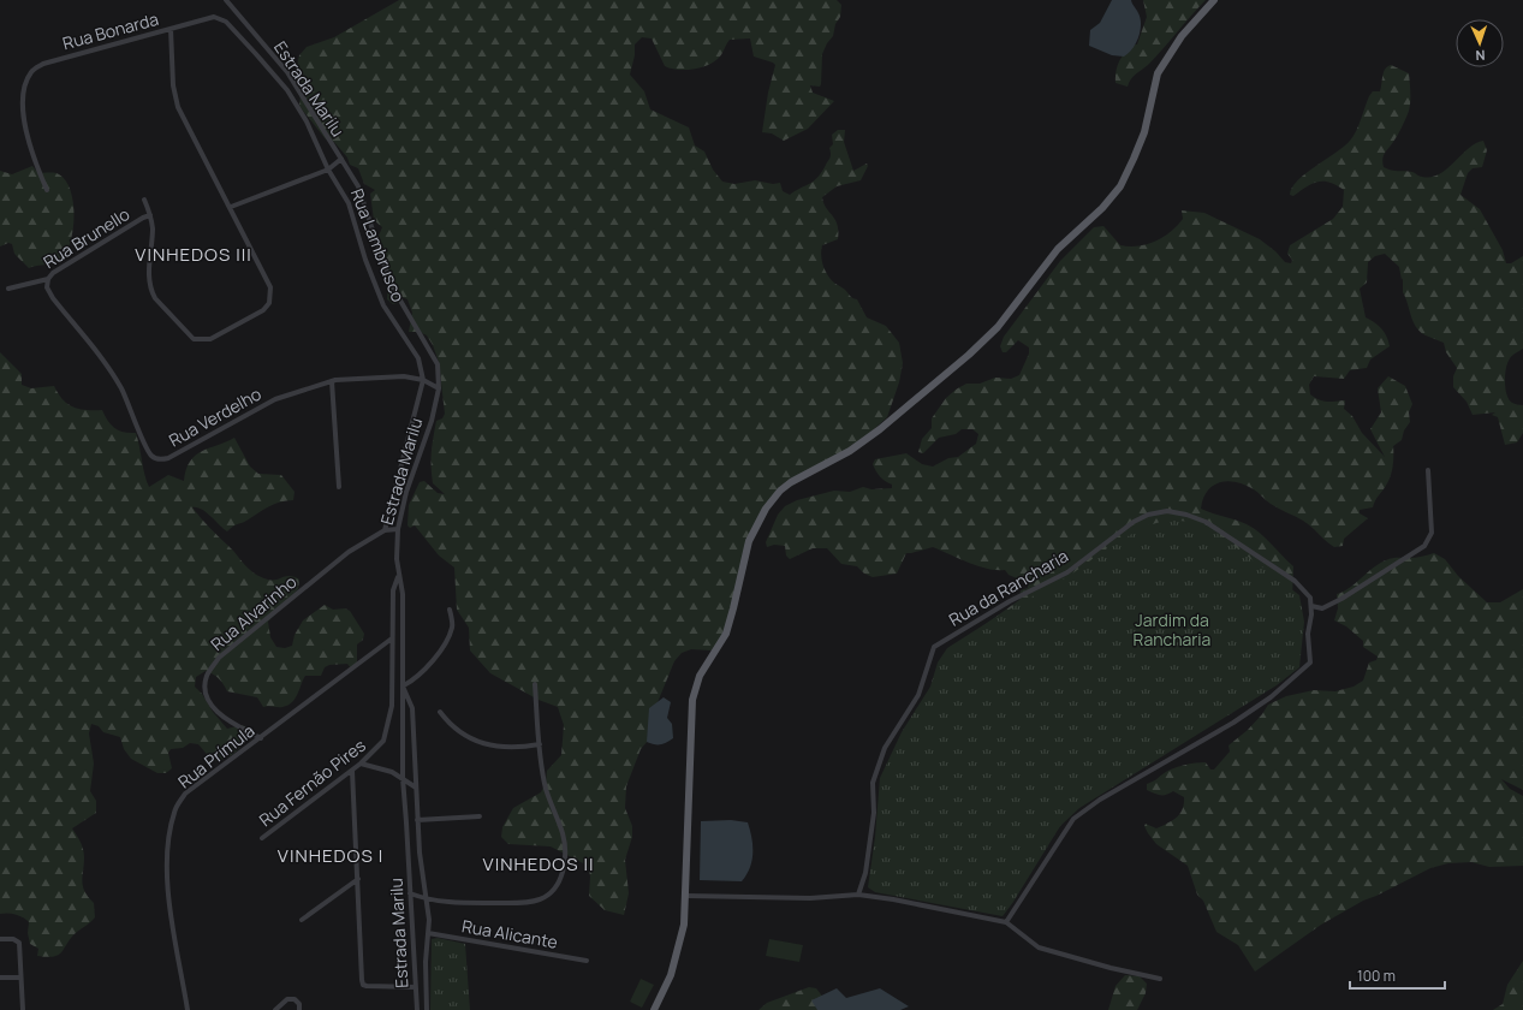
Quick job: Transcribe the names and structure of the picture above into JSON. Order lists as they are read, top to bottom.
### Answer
{
  "streets": {
    "street": [
      "Rua Bonarda",
      "Estrada Marilu",
      "Rua Brunello",
      "Rua Lambrusco",
      "Rua Verdelho",
      "Rua da Rancharia",
      "Rua Alvarinho",
      "Rua Prímula",
      "Rua Fernão Pires",
      "Rua Alicante"
    ]
  },
  "crossings": [
    ["Rua Bonarda", "Rua Lambrusco"],
    ["Estrada Marilu", "Rua Verdelho"],
    ["Estrada Marilu", "Rua Alvarinho"],
    ["Estrada Marilu", "Rua Fernão Pires"],
    ["Rua Brunello", "Rua Verdelho"],
    ["Rua Lambrusco", "Rua Verdelho"],
    ["Rua Lambrusco", "Rua Alvarinho"],
    ["Rua Alvarinho", "Rua Prímula"],
    ["Rua Prímula", "Rua Fernão Pires"]
  ],
  "districts": ["VINHEDOS III", "VINHEDOS I", "VINHEDOS II"],
  "parks": ["Jardim da Rancharia"],
  "scale_bar": "100 m",
  "north": "bottom"
}
